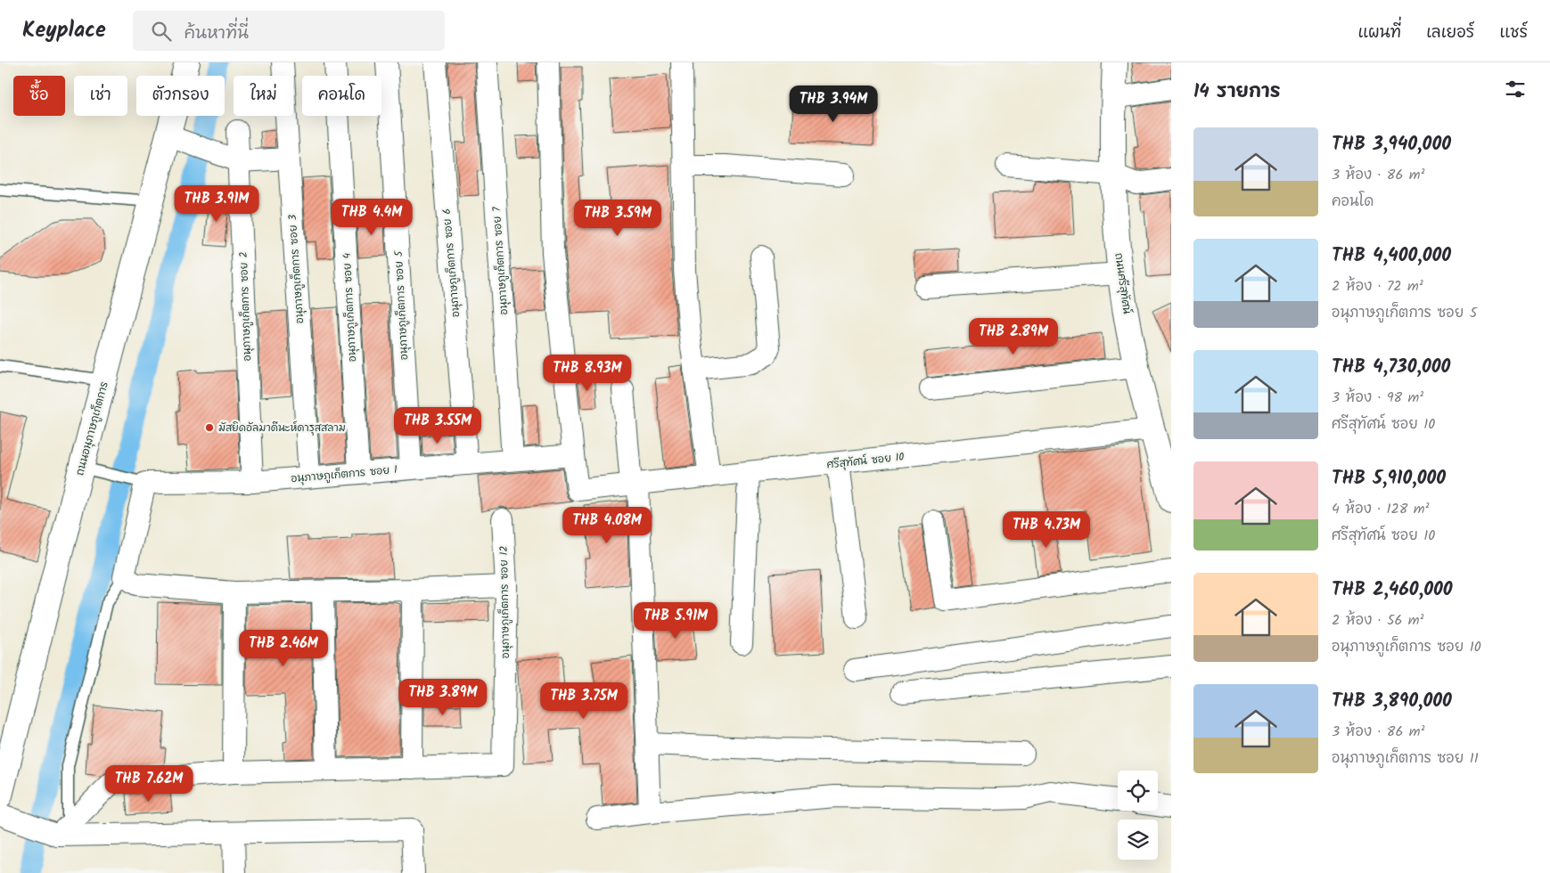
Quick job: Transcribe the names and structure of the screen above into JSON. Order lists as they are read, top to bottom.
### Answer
{
  "streets": {
    "street": [
      "อนุภาษภูเก็ตการ ซอย 7",
      "อนุภาษภูเก็ตการ ซอย 6",
      "อนุภาษภูเก็ตการ ซอย 3",
      "ถนนศรีสุทัศน์",
      "อนุภาษภูเก็ตการ ซอย 5",
      "อนุภาษภูเก็ตการ ซอย 2",
      "อนุภาษภูเก็ตการ ซอย 4",
      "ถนนอนุภาษภูเก็ตการ",
      "ศรีสุทัศน์ ซอย 10",
      "อนุภาษภูเก็ตการ ซอย 1",
      "อนุภาษภูเก็ตการ ซอย 12"
    ]
  },
  "crossings": [
    ["อนุภาษภูเก็ตการ ซอย 7", "อนุภาษภูเก็ตการ ซอย 1"],
    ["อนุภาษภูเก็ตการ ซอย 6", "อนุภาษภูเก็ตการ ซอย 1"],
    ["อนุภาษภูเก็ตการ ซอย 3", "อนุภาษภูเก็ตการ ซอย 1"],
    ["ถนนศรีสุทัศน์", "ศรีสุทัศน์ ซอย 10"],
    ["อนุภาษภูเก็ตการ ซอย 5", "อนุภาษภูเก็ตการ ซอย 1"],
    ["อนุภาษภูเก็ตการ ซอย 2", "อนุภาษภูเก็ตการ ซอย 1"],
    ["อนุภาษภูเก็ตการ ซอย 4", "อนุภาษภูเก็ตการ ซอย 1"],
    ["ถนนอนุภาษภูเก็ตการ", "อนุภาษภูเก็ตการ ซอย 1"],
    ["ศรีสุทัศน์ ซอย 10", "อนุภาษภูเก็ตการ ซอย 1"]
  ],
  "places": ["มัสยิดอัลมาดีนะห์ดารุสสลาม"],
  "page": {
    "header": "Keyplace",
    "search": "ค้นหาที่นี่",
    "nav": ["แผนที่", "เลเยอร์", "แชร์"],
    "heading": "14 รายการ",
    "chip": [
      "ซื้อ",
      "เช่า",
      "ตัวกรอง",
      "ใหม่",
      "คอนโด"
    ],
    "price": [
      "THB 3.94M",
      "THB 3.91M",
      "THB 4.4M",
      "THB 3.59M",
      "THB 2.89M",
      "THB 8.93M",
      "THB 3.55M",
      "THB 4.08M",
      "THB 4.73M",
      "THB 5.91M",
      "THB 2.46M",
      "THB 3.89M",
      "THB 3.75M",
      "THB 7.62M"
    ],
    "list": [
      {
        "name": "THB 3,940,000",
        "note": "3 ห้อง · 86 m² · คอนโด"
      },
      {
        "name": "THB 4,400,000",
        "note": "2 ห้อง · 72 m² · อนุภาษภูเก็ตการ ซอย 5"
      },
      {
        "name": "THB 4,730,000",
        "note": "3 ห้อง · 98 m² · ศรีสุทัศน์ ซอย 10"
      },
      {
        "name": "THB 5,910,000",
        "note": "4 ห้อง · 128 m² · ศรีสุทัศน์ ซอย 10"
      },
      {
        "name": "THB 2,460,000",
        "note": "2 ห้อง · 56 m² · อนุภาษภูเก็ตการ ซอย 10"
      },
      {
        "name": "THB 3,890,000",
        "note": "3 ห้อง · 86 m² · อนุภาษภูเก็ตการ ซอย 11"
      }
    ]
  }
}
